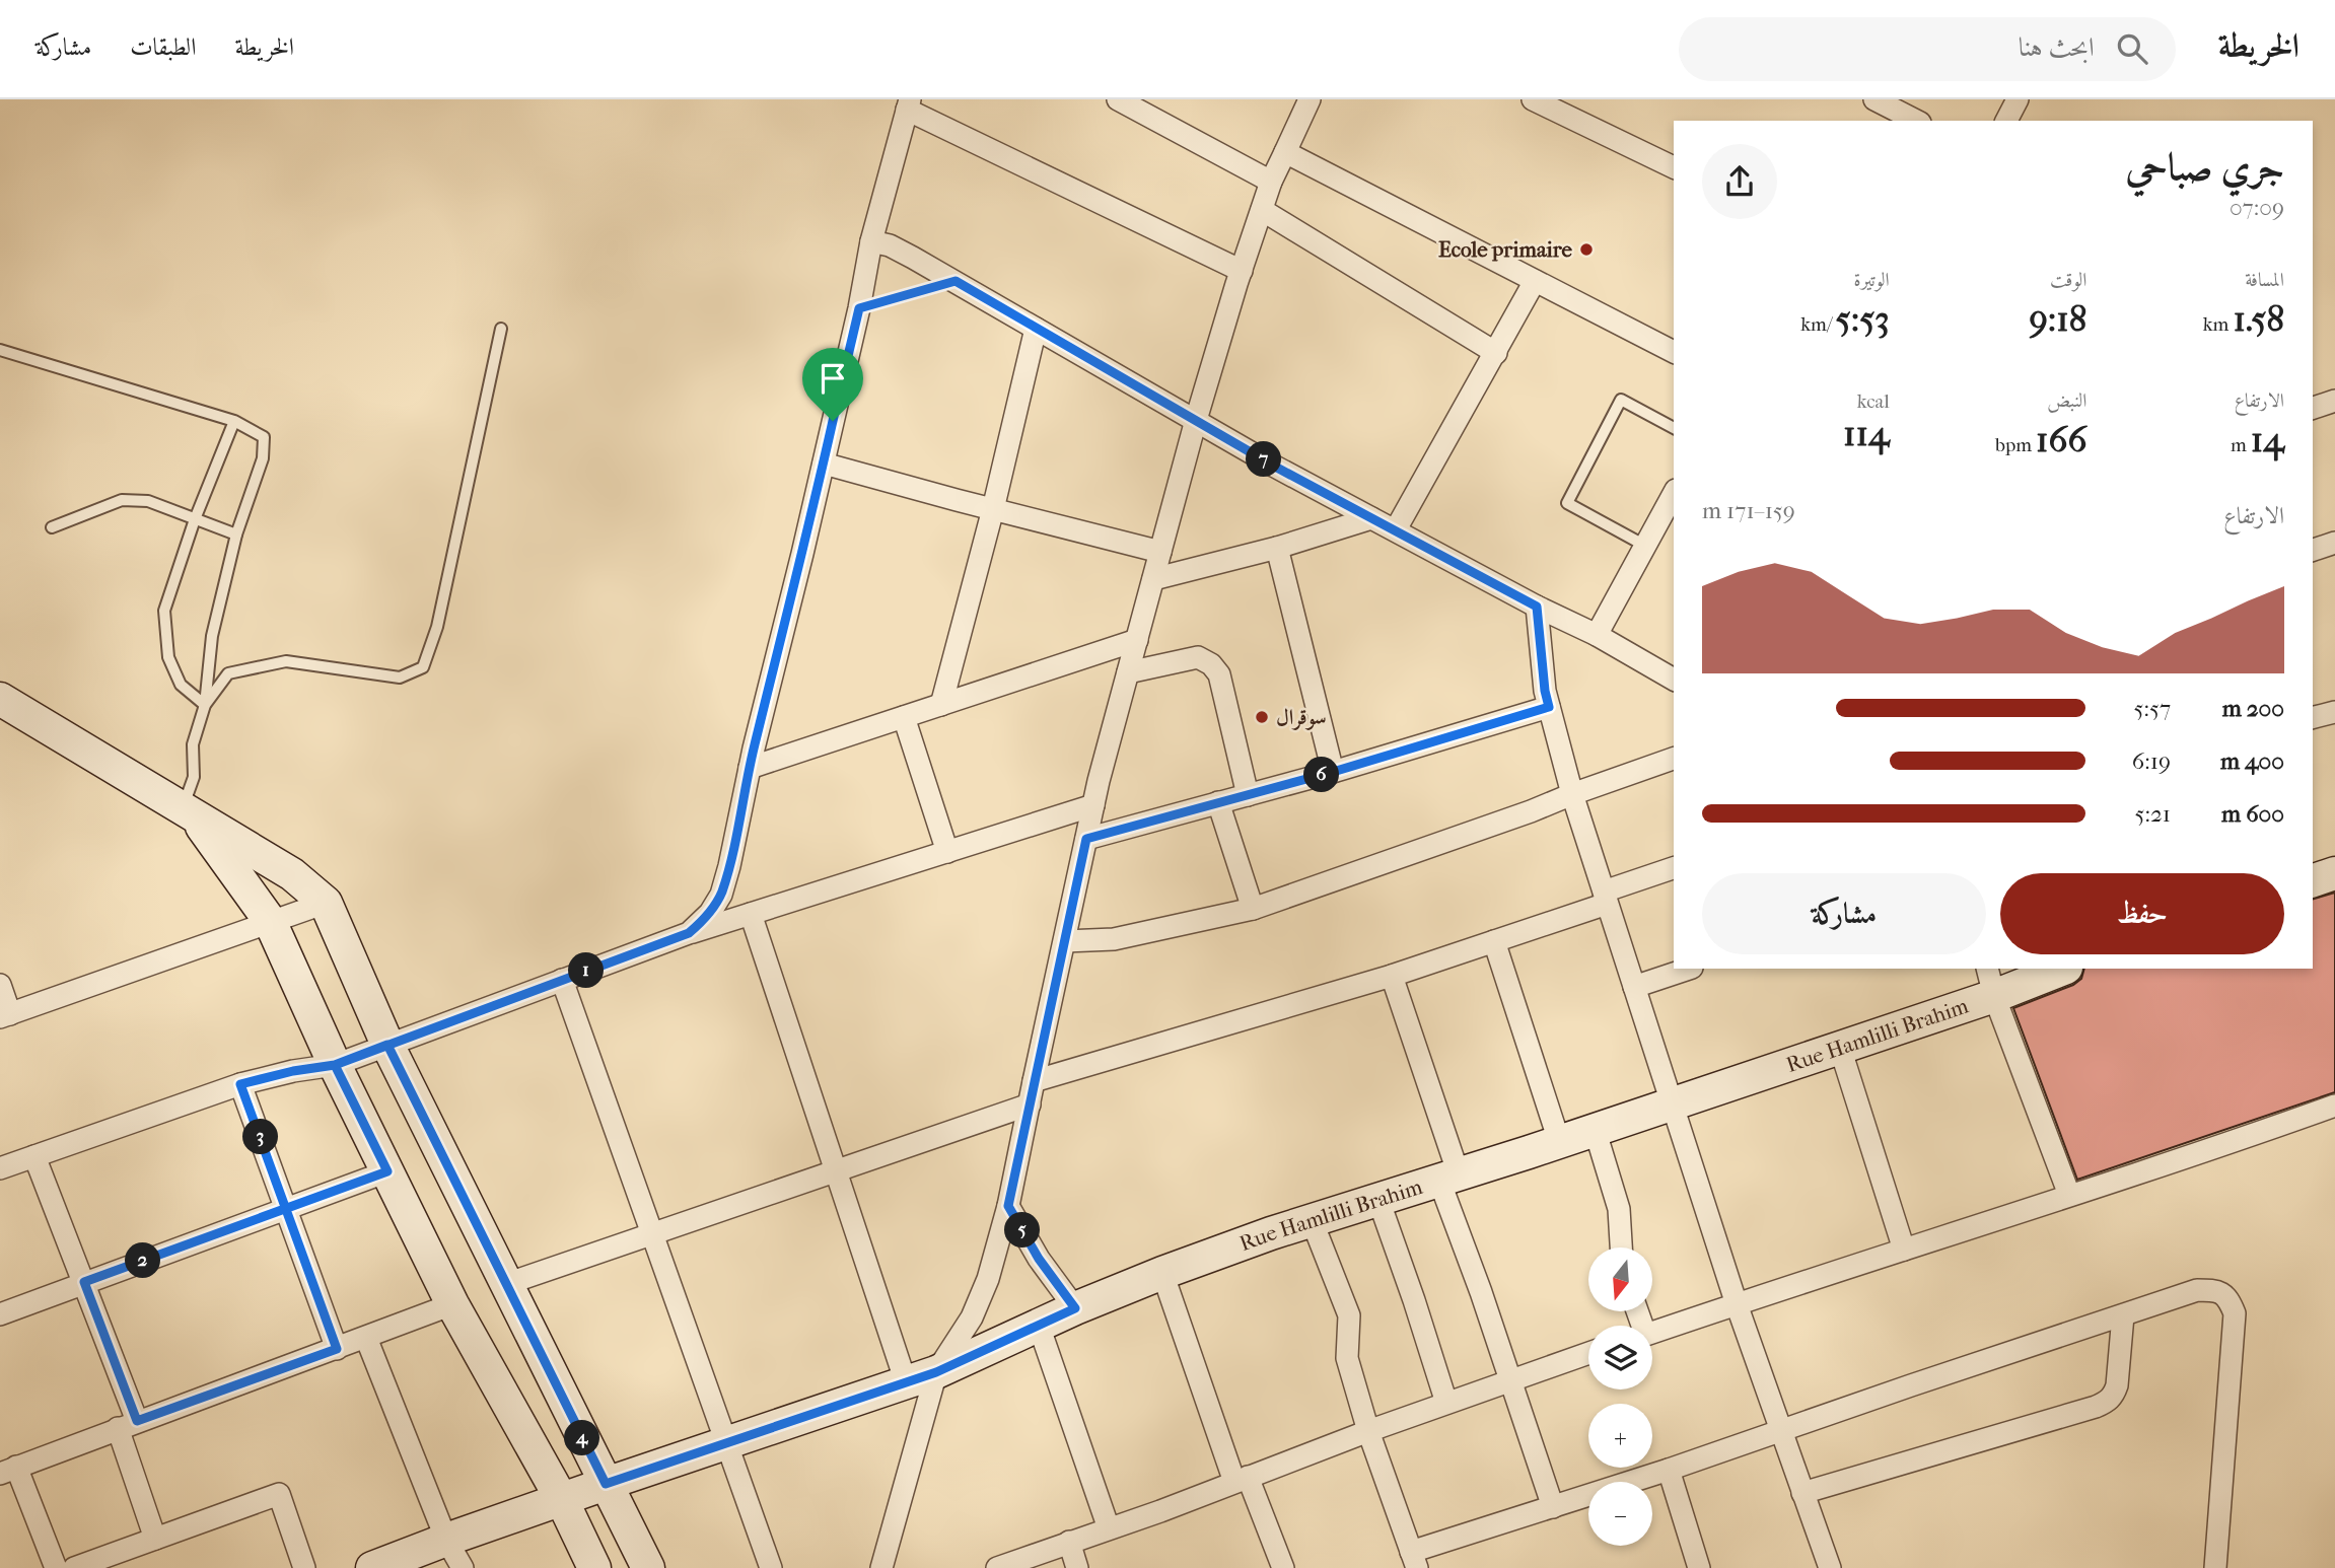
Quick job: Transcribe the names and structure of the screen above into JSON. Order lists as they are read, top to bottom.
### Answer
{
  "streets": {
    "street": ["Rue Hamlilli Brahim"]
  },
  "places": ["Ecole primaire", "سوقرال"],
  "north": "bottom",
  "page": {
    "header": "الخريطة",
    "search": "ابحث هنا",
    "nav": ["الخريطة", "الطبقات", "مشاركة"],
    "heading": ["جري صباحي", "07:09"],
    "stats": [
      ["المسافة", "1.58 km"],
      ["الوقت", "9:18"],
      ["الوتيرة", "5:53 /km"],
      ["الارتفاع", "14 m"],
      ["النبض", "166 bpm"],
      ["kcal", "114"]
    ],
    "pins": [
      "7",
      "6",
      "1",
      "3",
      "5",
      "2",
      "4"
    ],
    "chart": ["الارتفاع", "159–171 m"],
    "list": [
      {
        "name": "200 m",
        "note": "5:57"
      },
      {
        "name": "400 m",
        "note": "6:19"
      },
      {
        "name": "600 m",
        "note": "5:21"
      }
    ],
    "buttons": ["حفظ", "مشاركة"],
    "map_buttons": ["+", "−"]
  }
}
